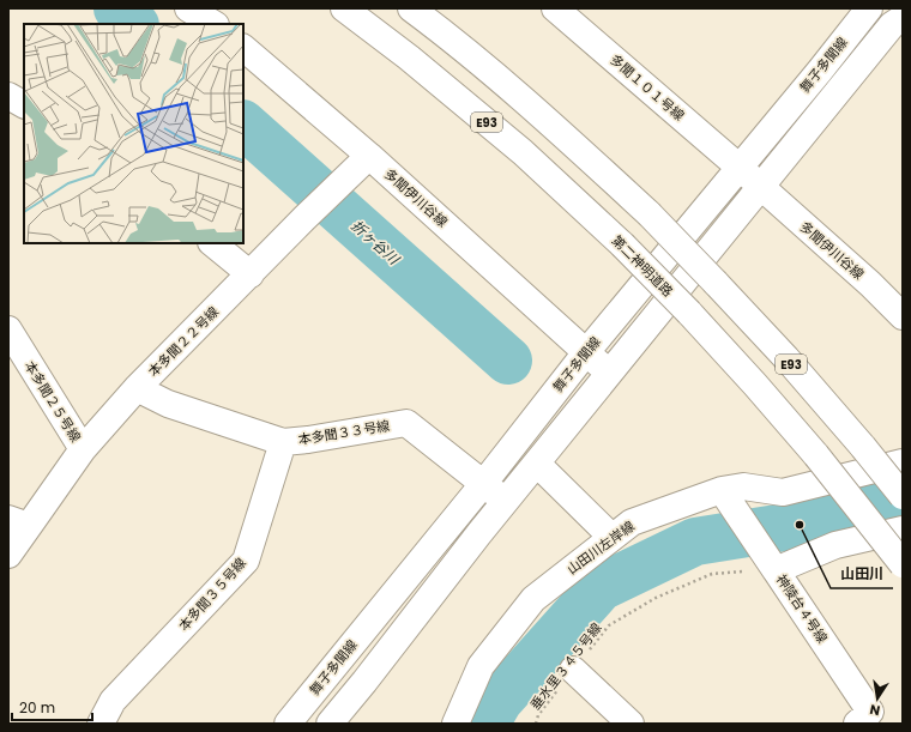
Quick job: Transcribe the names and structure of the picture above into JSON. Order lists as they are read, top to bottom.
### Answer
{
  "streets": {
    "main road": [
      "舞子多聞線",
      "多聞１０１号線",
      "E93",
      "多聞伊川谷線",
      "第二神明道路",
      "本多聞２２号線",
      "本多聞２５号線",
      "本多聞３３号線",
      "山田川左岸線",
      "本多聞３５号線",
      "神陵台４号線"
    ],
    "path": ["垂水里３４５号線"]
  },
  "crossings": [
    ["舞子多聞線", "多聞１０１号線"],
    ["舞子多聞線", "多聞伊川谷線"],
    ["舞子多聞線", "本多聞３３号線"],
    ["多聞１０１号線", "多聞伊川谷線"],
    ["多聞伊川谷線", "本多聞２２号線"],
    ["本多聞２２号線", "本多聞２５号線"],
    ["本多聞２２号線", "本多聞３３号線"],
    ["本多聞３３号線", "本多聞３５号線"],
    ["神陵台４号線", "垂水里３４５号線"]
  ],
  "water": ["折ヶ谷川"],
  "places": ["山田川"],
  "scale_bar": "20 m",
  "north": "bottom"
}
